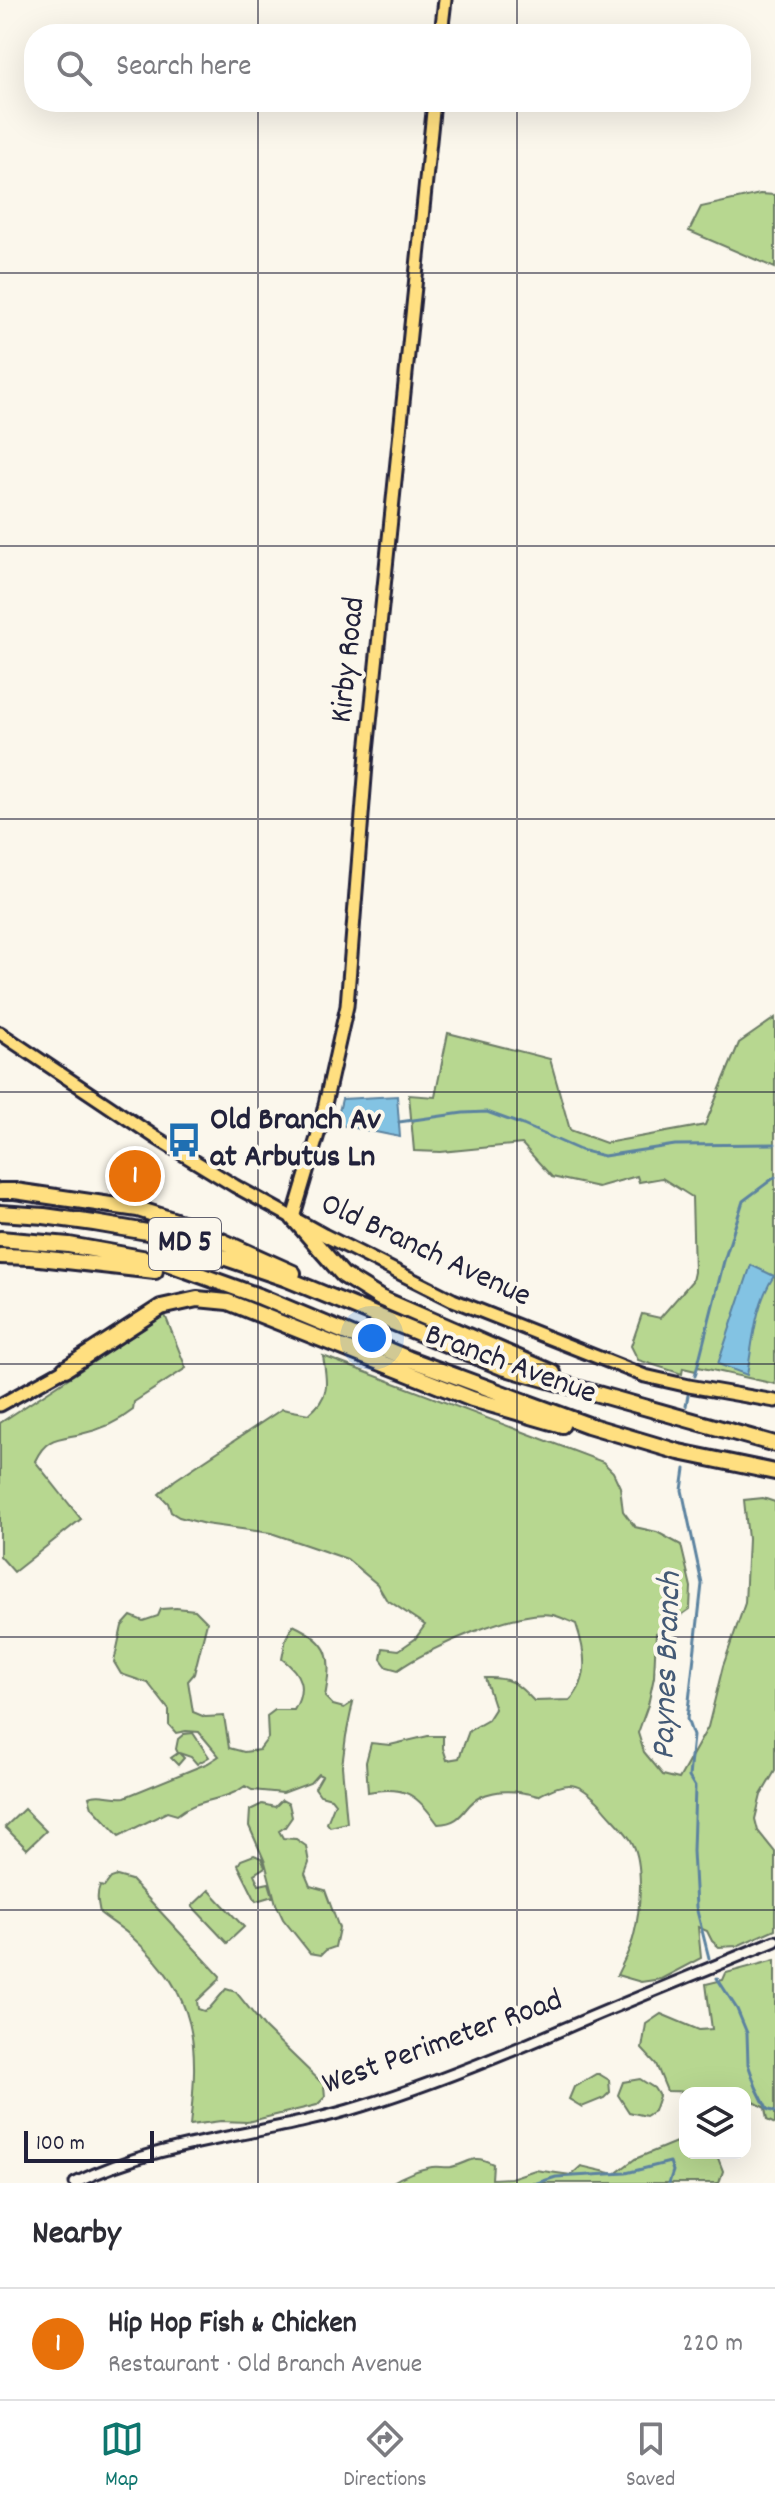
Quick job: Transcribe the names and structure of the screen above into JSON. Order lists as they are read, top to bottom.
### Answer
{
  "streets": {
    "highway": ["MD 5", "Branch Avenue"],
    "main road": ["Kirby Road", "Old Branch Avenue"],
    "street": ["West Perimeter Road"]
  },
  "crossings": [
    ["Kirby Road", "Old Branch Avenue"]
  ],
  "water": ["Paynes Branch"],
  "places": {
    "bus stop": ["Old Branch Av at Arbutus Ln"]
  },
  "scale_bar": "100 m",
  "page": {
    "search": "Search here",
    "pins": "1",
    "scale": "100 m",
    "heading": "Nearby",
    "list": [
      {
        "mark": "1",
        "name": "Hip Hop Fish & Chicken",
        "note": "Restaurant · Old Branch Avenue",
        "value": "220 m"
      }
    ],
    "nav": ["Map", "Directions", "Saved"]
  }
}
